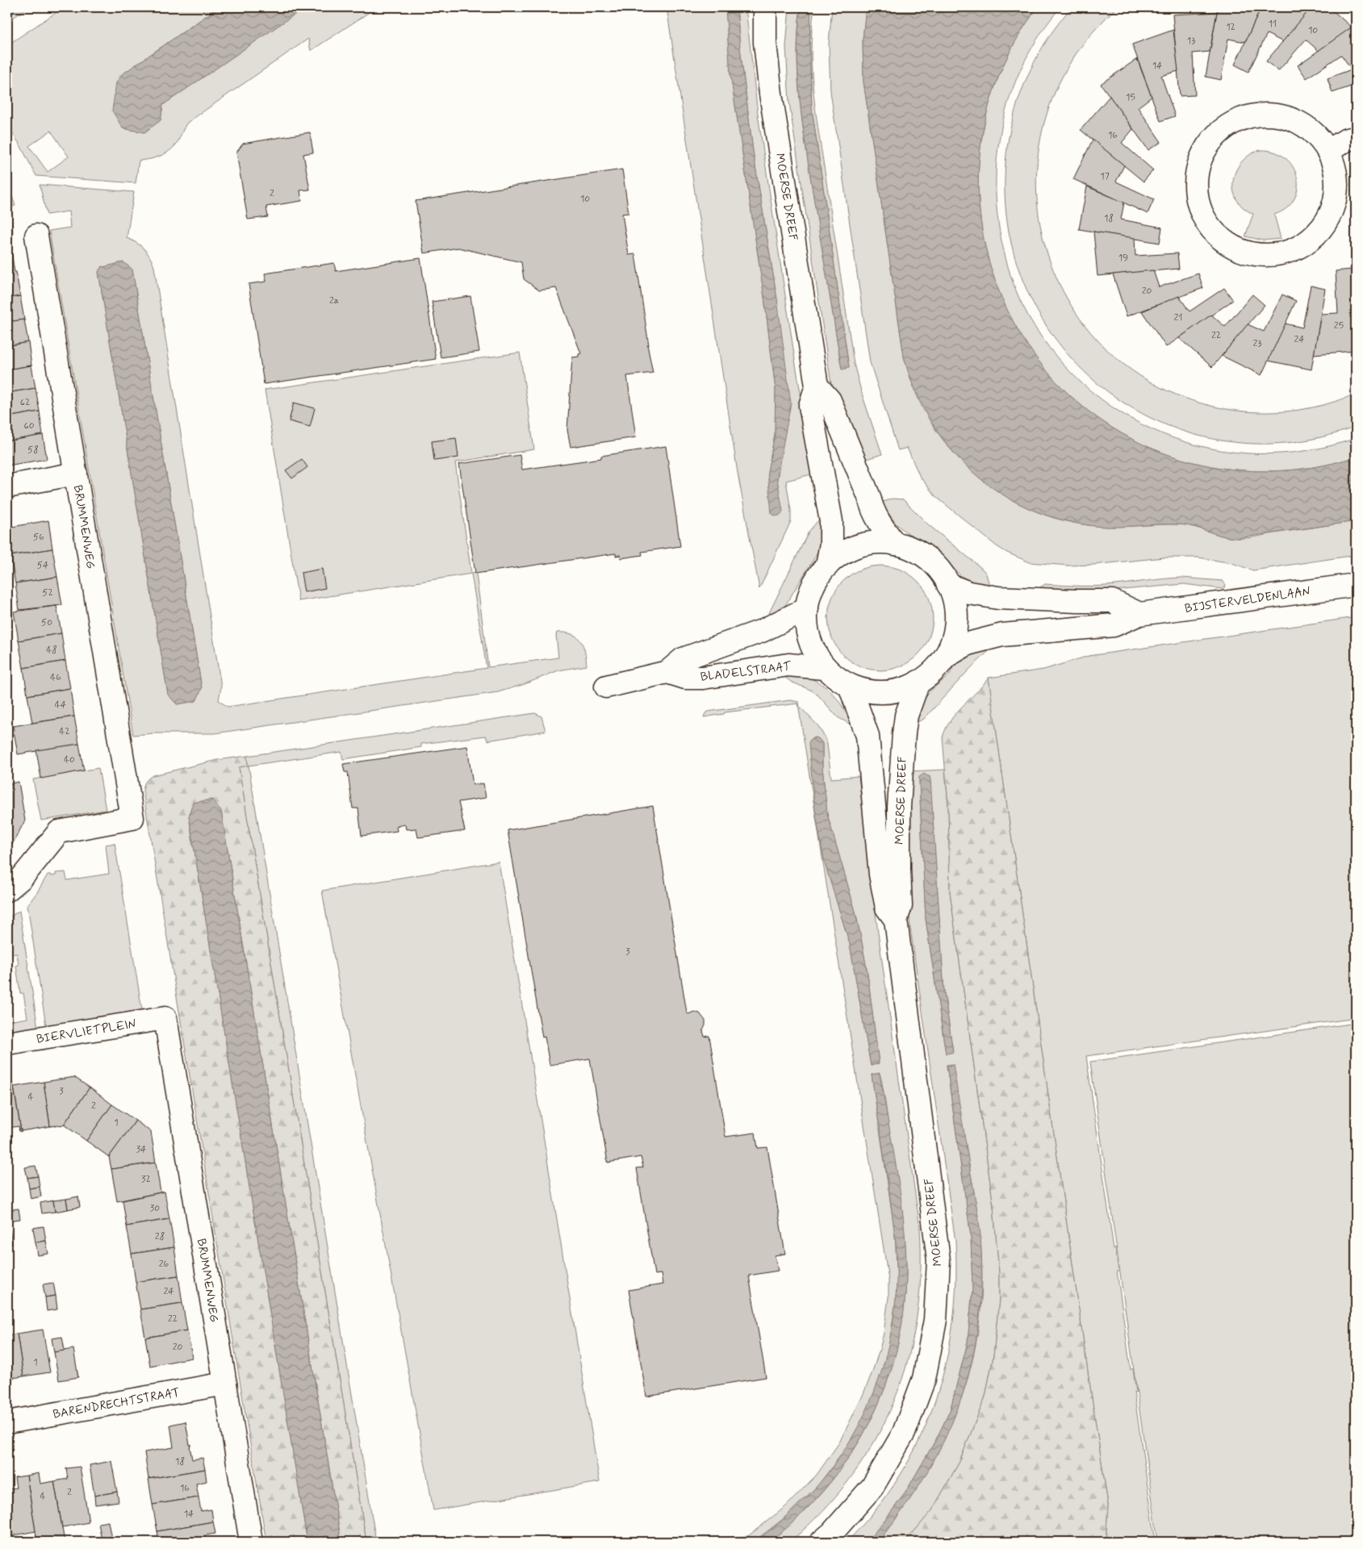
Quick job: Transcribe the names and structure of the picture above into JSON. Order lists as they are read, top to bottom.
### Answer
{
  "streets": {
    "street": [
      "MOERSE DREEF",
      "BRUMMENWEG",
      "BIJSTERVELDENLAAN",
      "BLADELSTRAAT",
      "BIERVLIETPLEIN",
      "BARENDRECHTSTRAAT"
    ]
  },
  "crossings": [
    ["BRUMMENWEG", "BIERVLIETPLEIN"],
    ["BRUMMENWEG", "BARENDRECHTSTRAAT"]
  ],
  "house_numbers": [
    "11",
    "12",
    "10",
    "13",
    "14",
    "15",
    "16",
    "17",
    "2",
    "10",
    "18",
    "19",
    "20",
    "2a",
    "21",
    "25",
    "22",
    "24",
    "23",
    "62",
    "60",
    "58",
    "56",
    "54",
    "52",
    "50",
    "48",
    "46",
    "44",
    "42",
    "40",
    "3",
    "3",
    "4",
    "2",
    "1",
    "34",
    "32",
    "30",
    "28",
    "26",
    "24",
    "22",
    "20",
    "1",
    "18",
    "16",
    "2",
    "4",
    "14"
  ]
}
